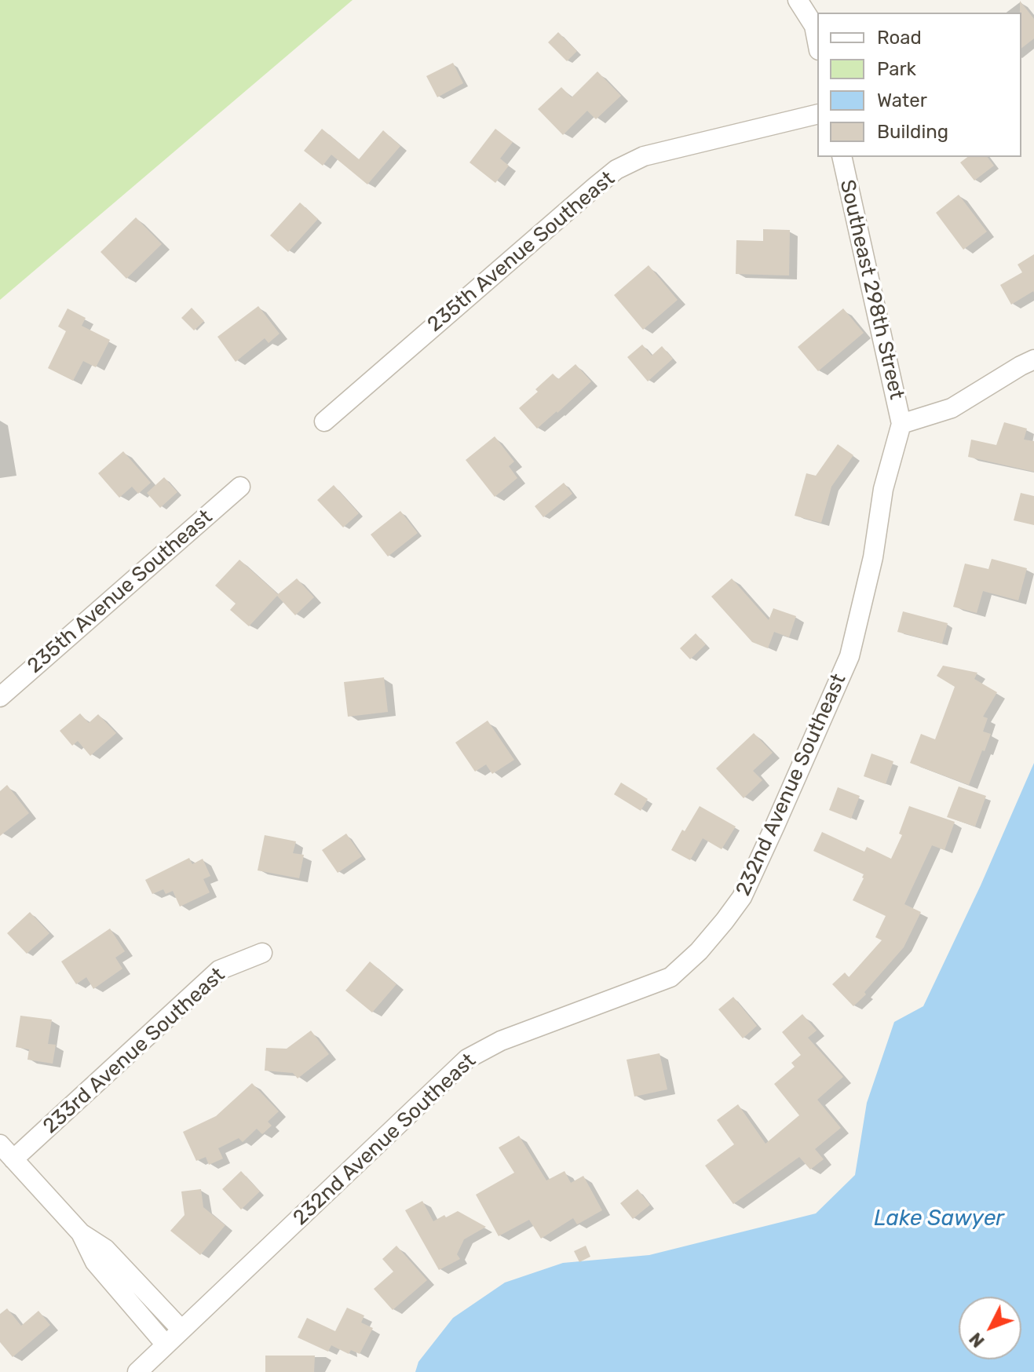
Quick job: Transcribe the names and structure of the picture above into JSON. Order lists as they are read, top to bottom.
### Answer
{
  "streets": {
    "street": [
      "235th Avenue Southeast",
      "Southeast 298th Street",
      "232nd Avenue Southeast",
      "233rd Avenue Southeast"
    ]
  },
  "crossings": [
    ["Southeast 298th Street", "232nd Avenue Southeast"]
  ],
  "water": ["Lake Sawyer"],
  "legend": [
    "Road",
    "Park",
    "Water",
    "Building"
  ],
  "north": "bottom left"
}
